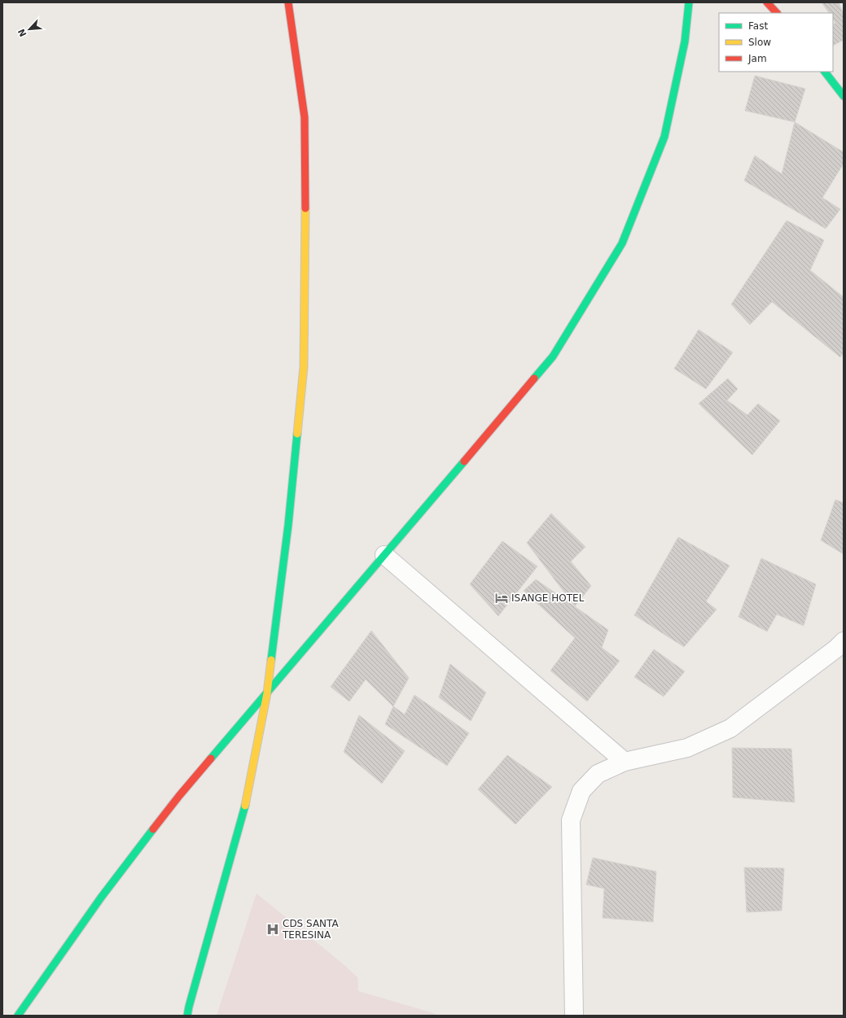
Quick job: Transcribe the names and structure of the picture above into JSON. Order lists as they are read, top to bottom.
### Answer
{
  "places": {
    "hotel": ["ISANGE HOTEL"],
    "hospital": ["CDS SANTA TERESINA"]
  },
  "legend": ["Fast", "Slow", "Jam"],
  "north": "bottom left"
}
